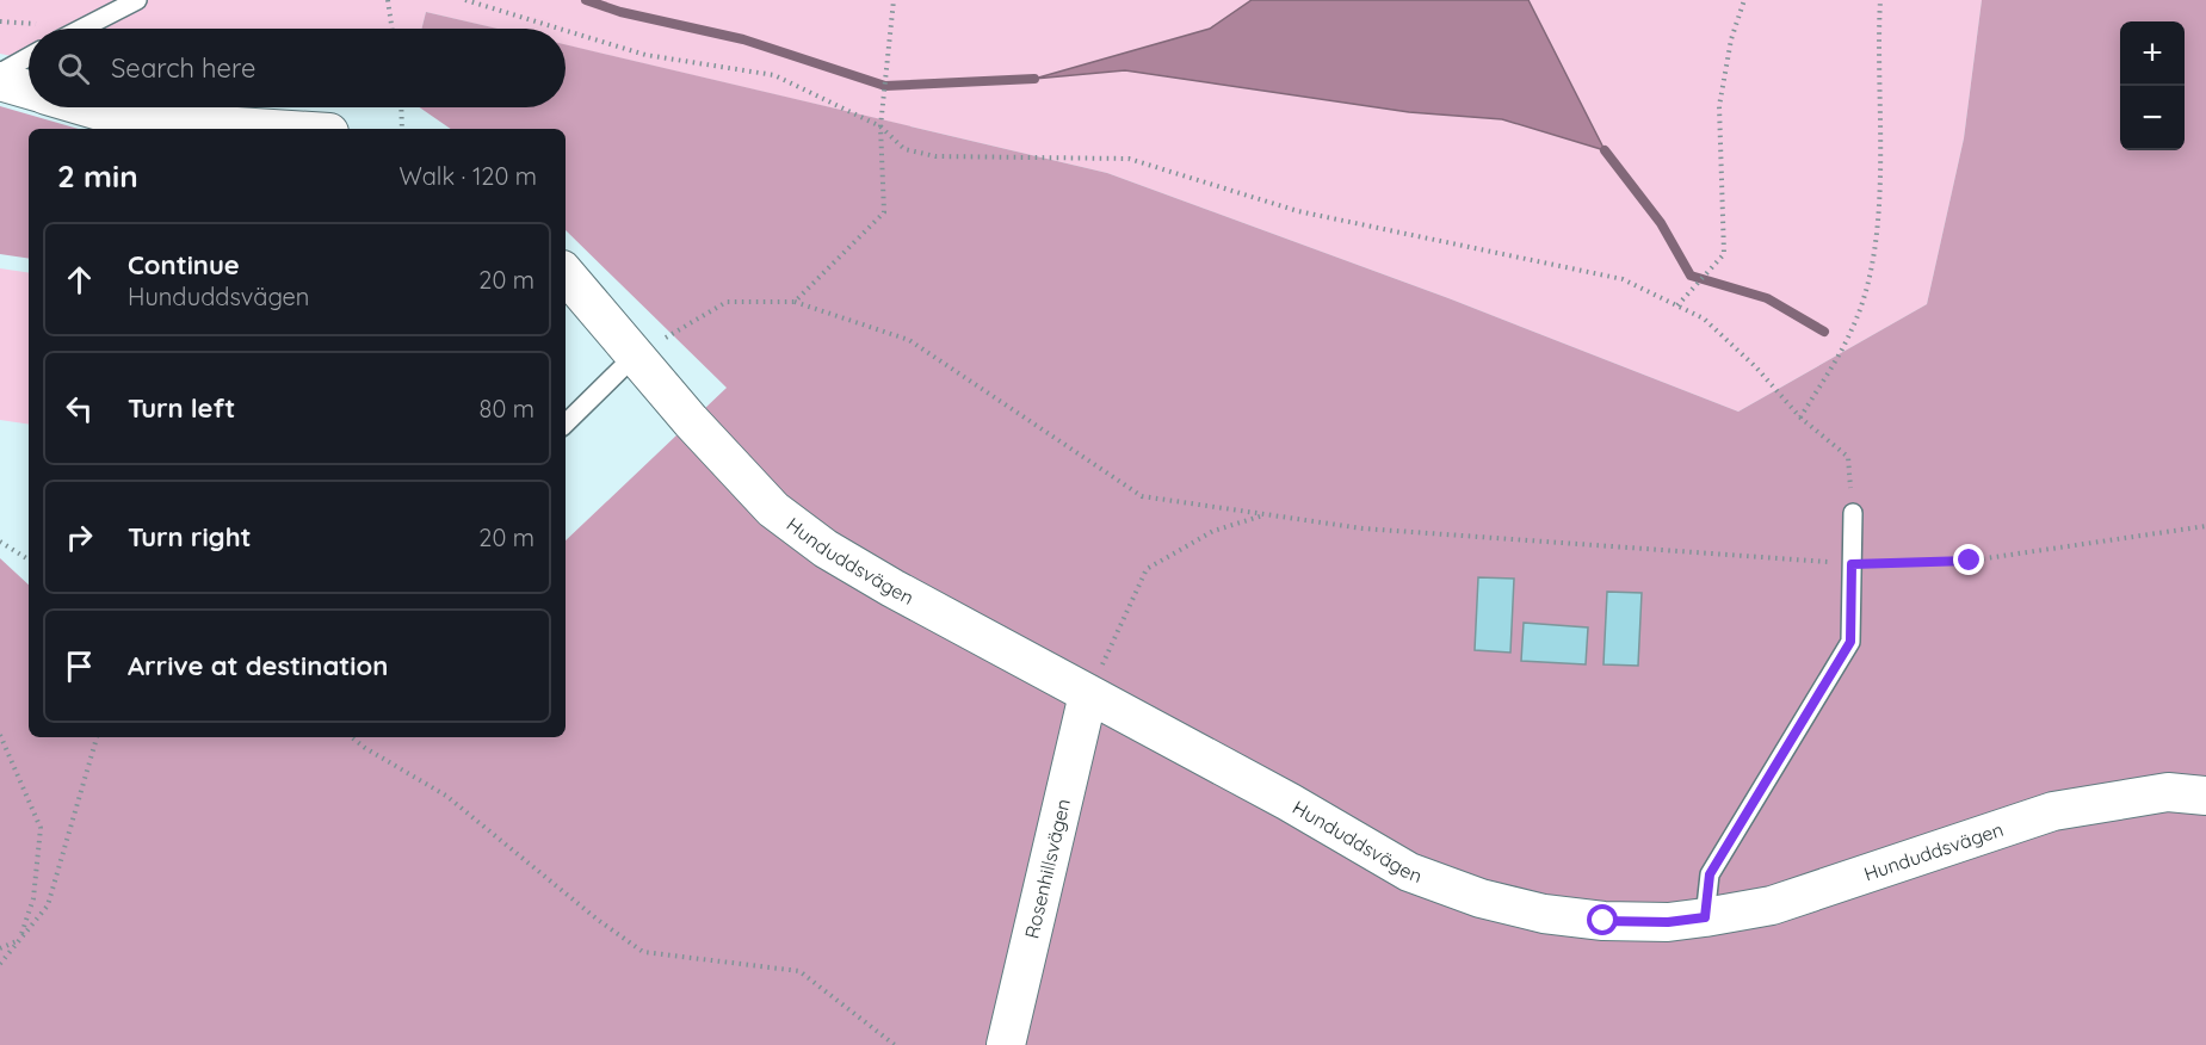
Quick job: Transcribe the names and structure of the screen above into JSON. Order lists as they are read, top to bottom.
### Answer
{
  "streets": {
    "street": ["Hunduddsvägen", "Rosenhillsvägen"]
  },
  "crossings": [
    ["Hunduddsvägen", "Rosenhillsvägen"]
  ],
  "page": {
    "map_buttons": ["+", "−"],
    "search": "Search here",
    "heading": ["2 min", "Walk · 120 m"],
    "list": [
      ["Continue", "Hunduddsvägen", "20 m"],
      ["Turn left", "80 m"],
      ["Turn right", "20 m"],
      "Arrive at destination"
    ]
  }
}
